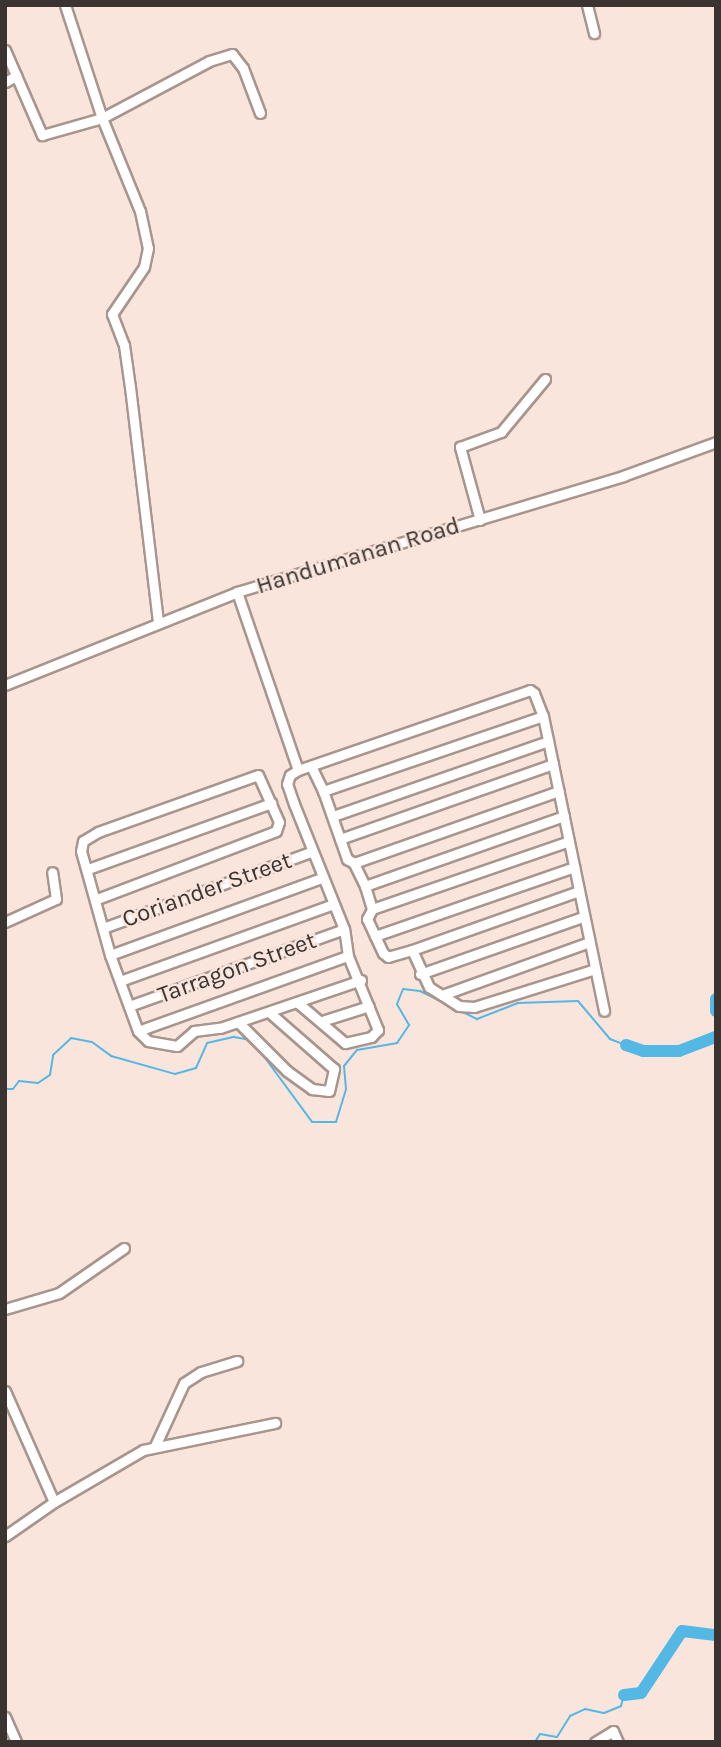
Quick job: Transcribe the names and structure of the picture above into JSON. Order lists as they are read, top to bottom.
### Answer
{
  "streets": {
    "street": ["Handumanan Road", "Coriander Street", "Tarragon Street"]
  }
}
